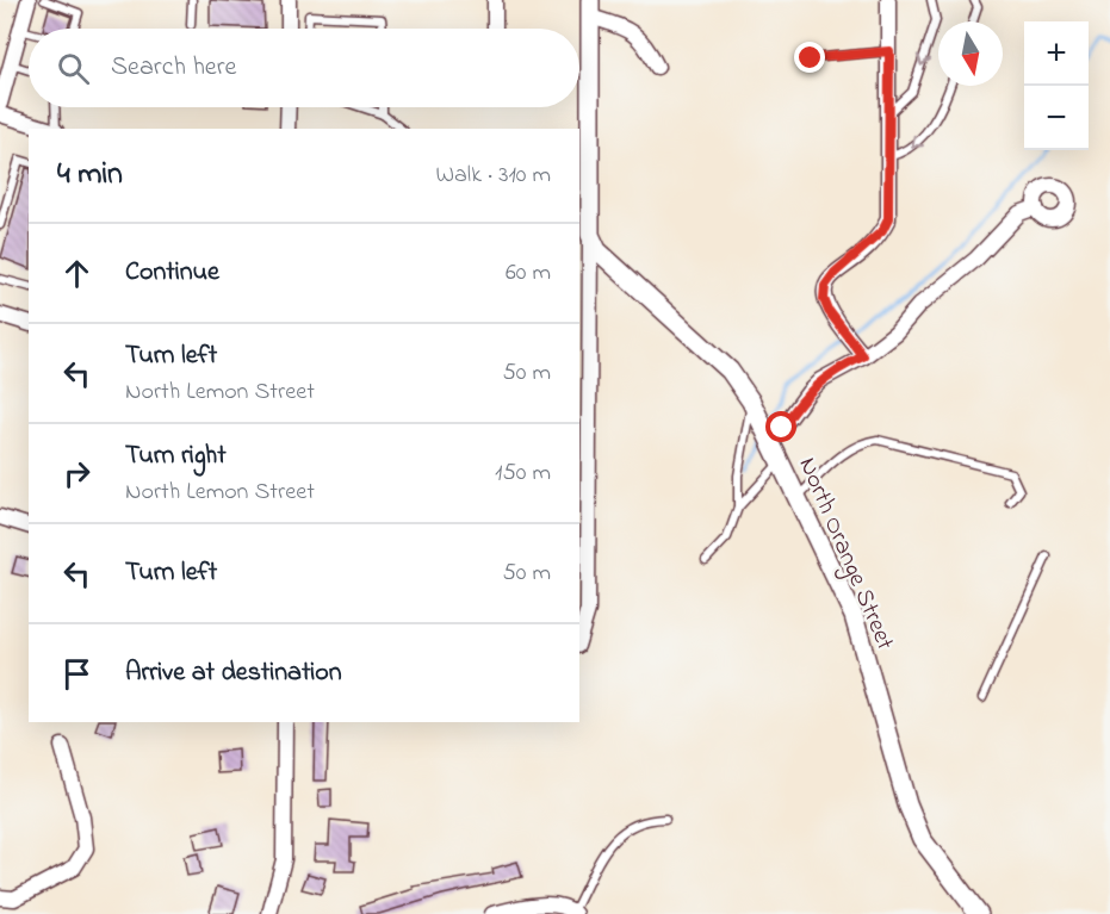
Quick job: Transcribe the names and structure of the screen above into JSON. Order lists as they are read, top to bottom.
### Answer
{
  "streets": {
    "street": ["North Orange Street"]
  },
  "north": "bottom",
  "page": {
    "map_buttons": ["+", "−"],
    "search": "Search here",
    "heading": ["4 min", "Walk · 310 m"],
    "list": [
      ["Continue", "60 m"],
      ["Turn left", "North Lemon Street", "50 m"],
      ["Turn right", "North Lemon Street", "150 m"],
      ["Turn left", "50 m"],
      "Arrive at destination"
    ]
  }
}
